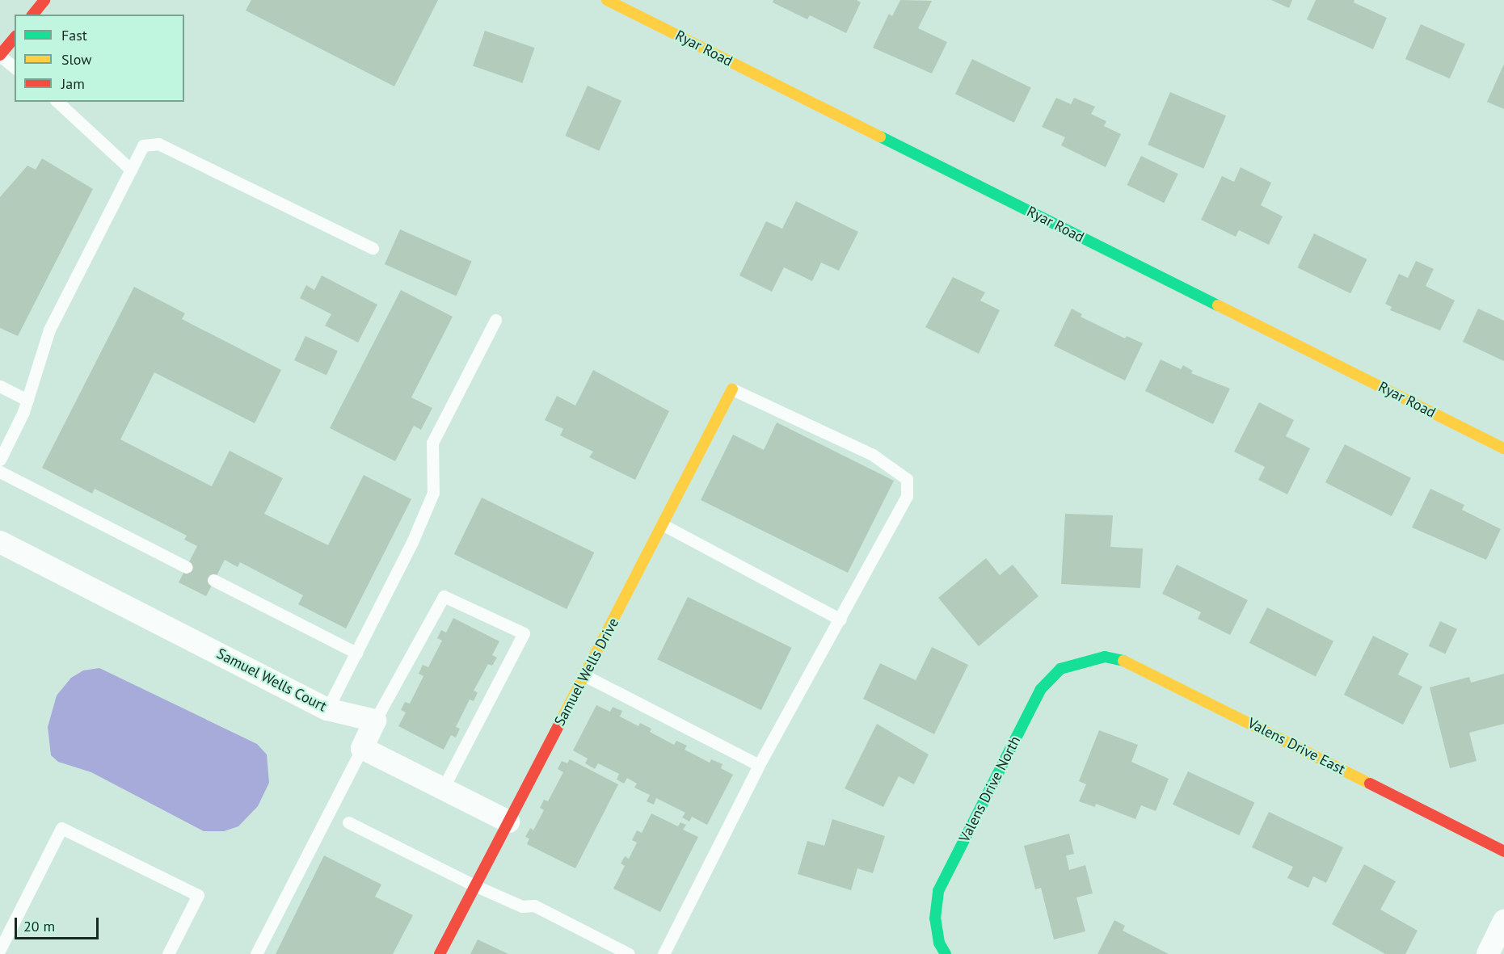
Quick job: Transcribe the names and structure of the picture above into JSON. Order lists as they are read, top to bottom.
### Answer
{
  "streets": {
    "main road": [
      "Ryar Road",
      "Samuel Wells Drive",
      "Valens Drive East",
      "Valens Drive North"
    ],
    "street": ["Samuel Wells Court"]
  },
  "crossings": [
    ["Valens Drive East", "Valens Drive North"]
  ],
  "legend": ["Fast", "Slow", "Jam"],
  "scale_bar": "20 m"
}
